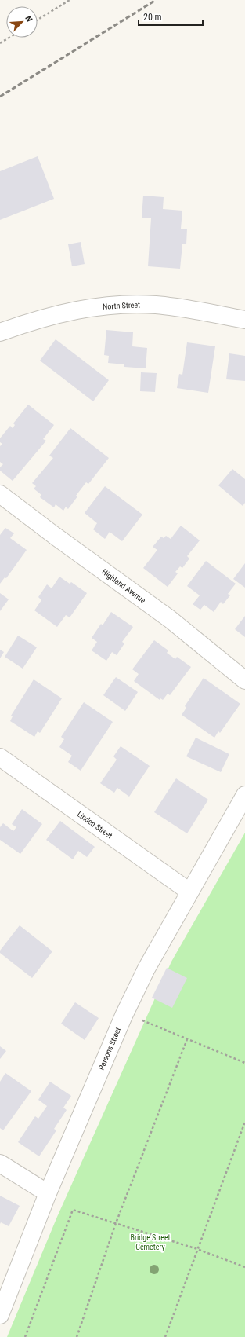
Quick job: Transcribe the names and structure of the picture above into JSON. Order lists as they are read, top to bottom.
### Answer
{
  "streets": {
    "street": [
      "North Street",
      "Highland Avenue",
      "Linden Street",
      "Parsons Street"
    ]
  },
  "crossings": [
    ["Linden Street", "Parsons Street"]
  ],
  "parks": ["Bridge Street Cemetery"],
  "scale_bar": "20 m",
  "north": "top right"
}
